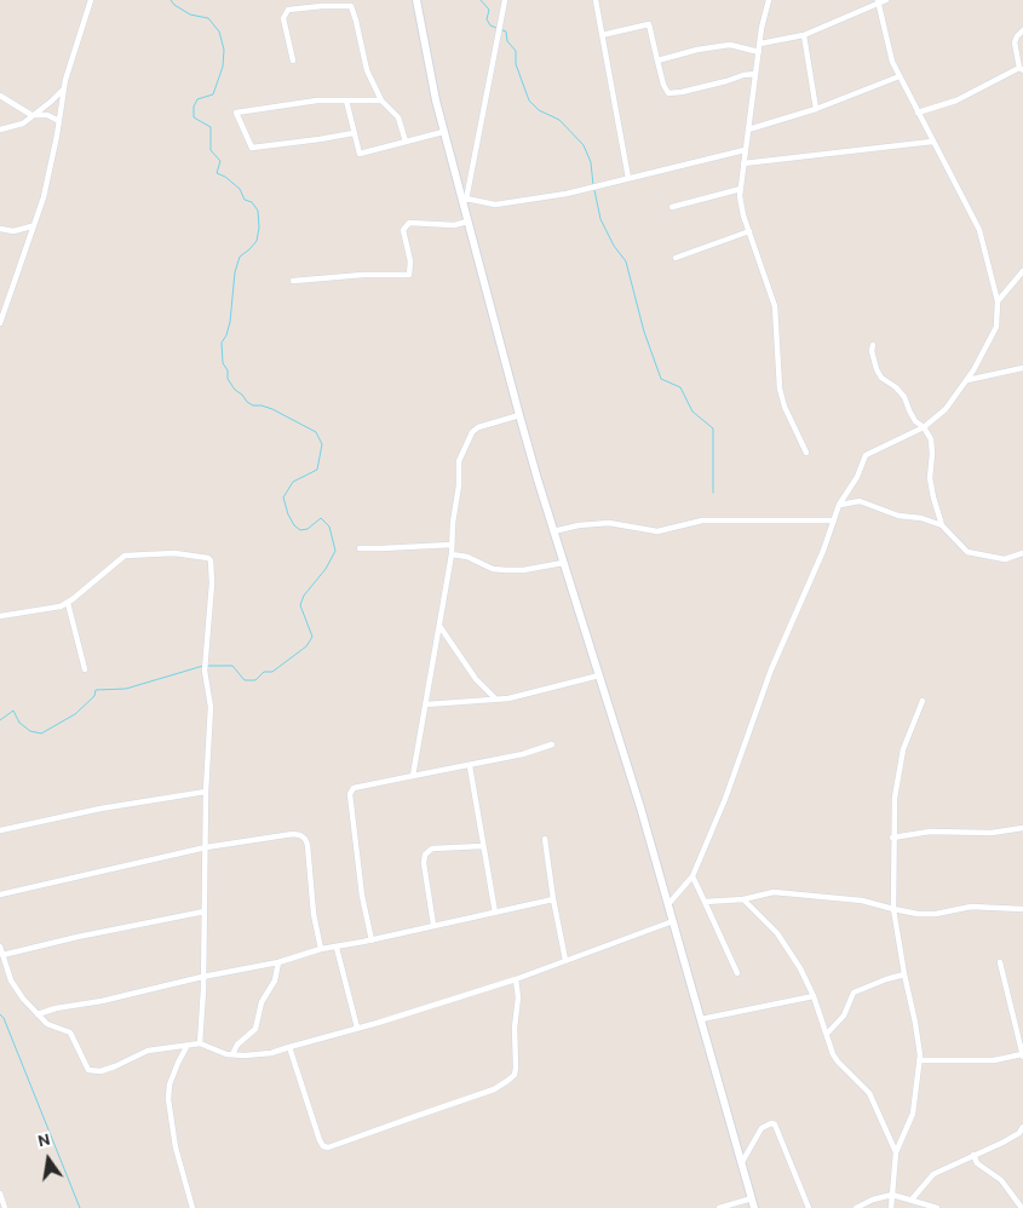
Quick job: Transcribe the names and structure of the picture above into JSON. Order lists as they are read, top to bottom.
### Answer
{
  "north": "top"
}
